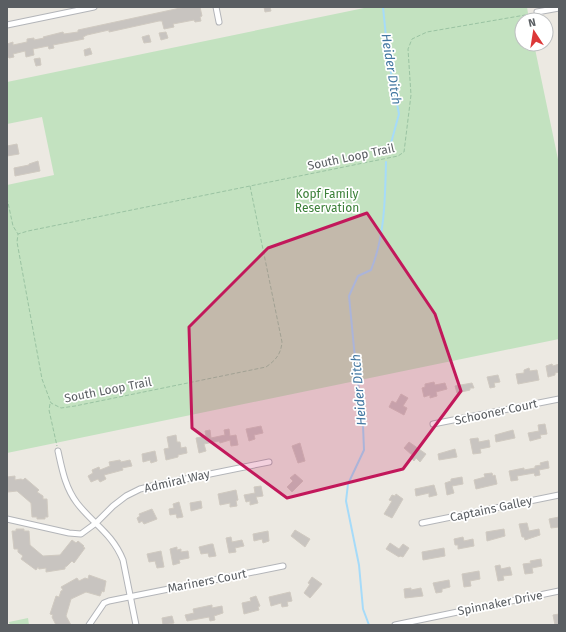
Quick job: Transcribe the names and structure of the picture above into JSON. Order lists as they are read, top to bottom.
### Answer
{
  "streets": {
    "street": [
      "Schooner Court",
      "Admiral Way",
      "Captains Galley",
      "Mariners Court",
      "Spinnaker Drive"
    ],
    "path": ["South Loop Trail"]
  },
  "water": ["Heider Ditch"],
  "parks": ["Kopf Family Reservation"],
  "north": "top"
}
